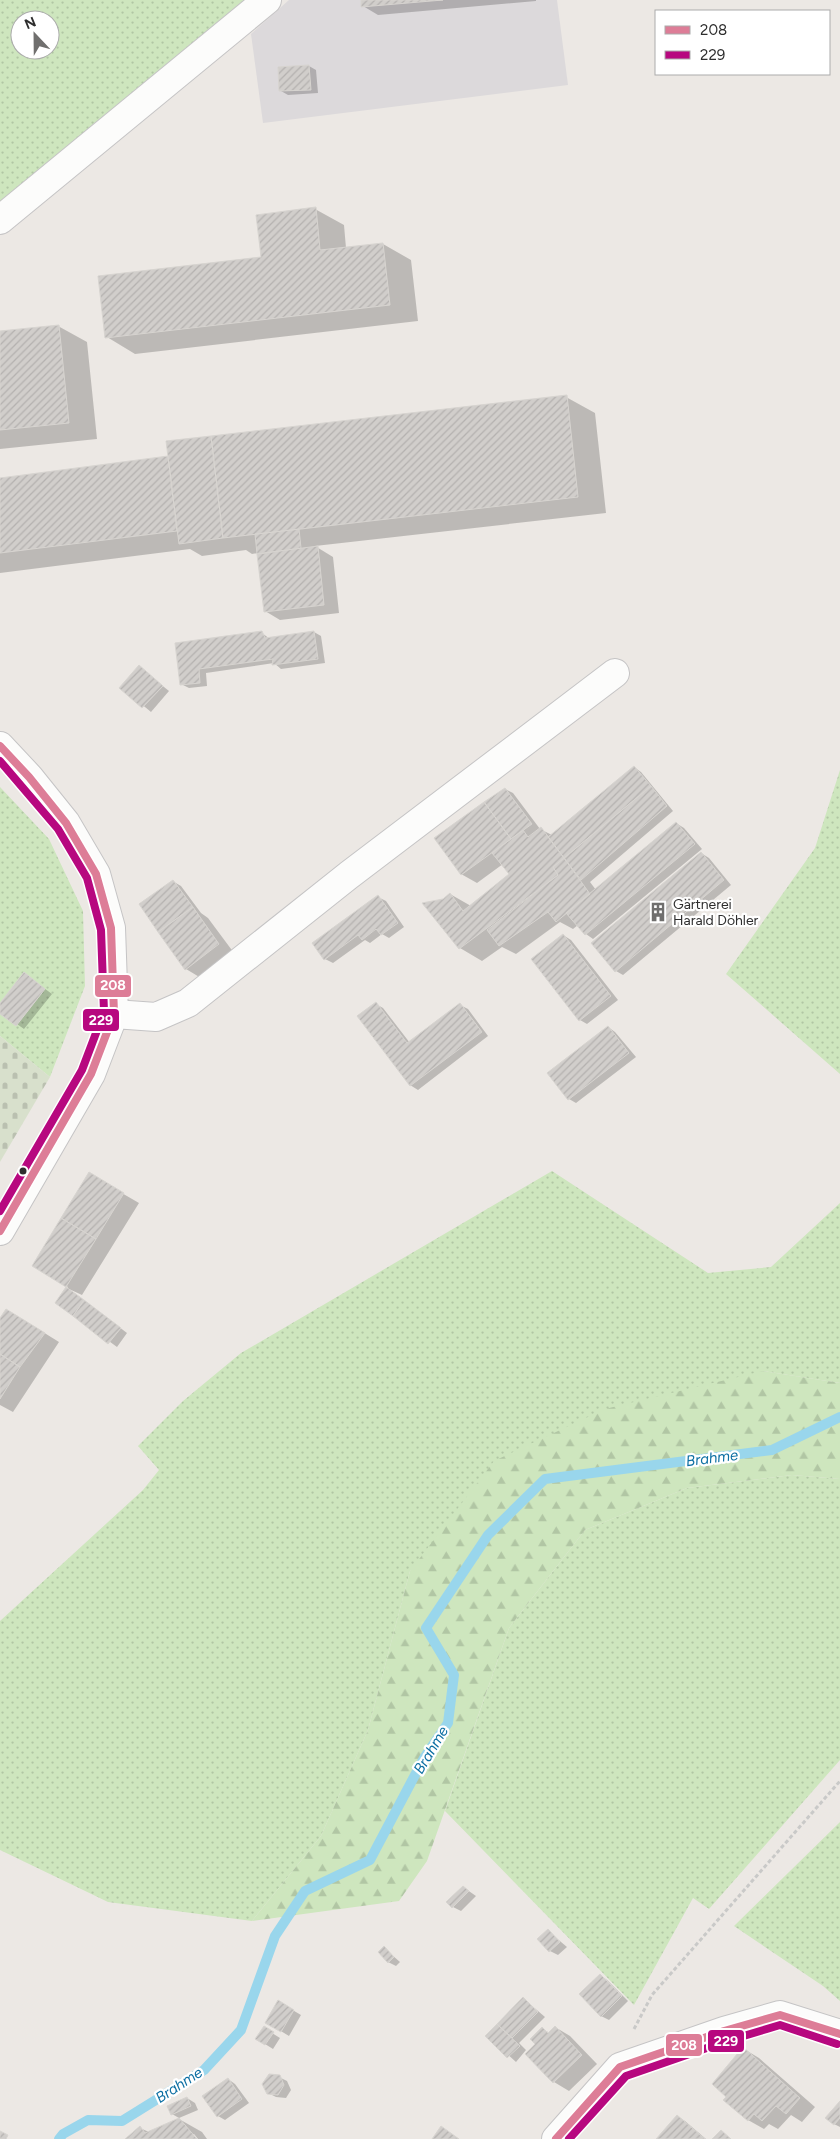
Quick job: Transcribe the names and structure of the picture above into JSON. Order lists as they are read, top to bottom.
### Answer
{
  "water": ["Brahme"],
  "places": {
    "building": ["Gärtnerei Harald Döhler"]
  },
  "lines": ["transit line 208", "transit line 229"],
  "legend": ["208", "229"],
  "north": "top"
}
